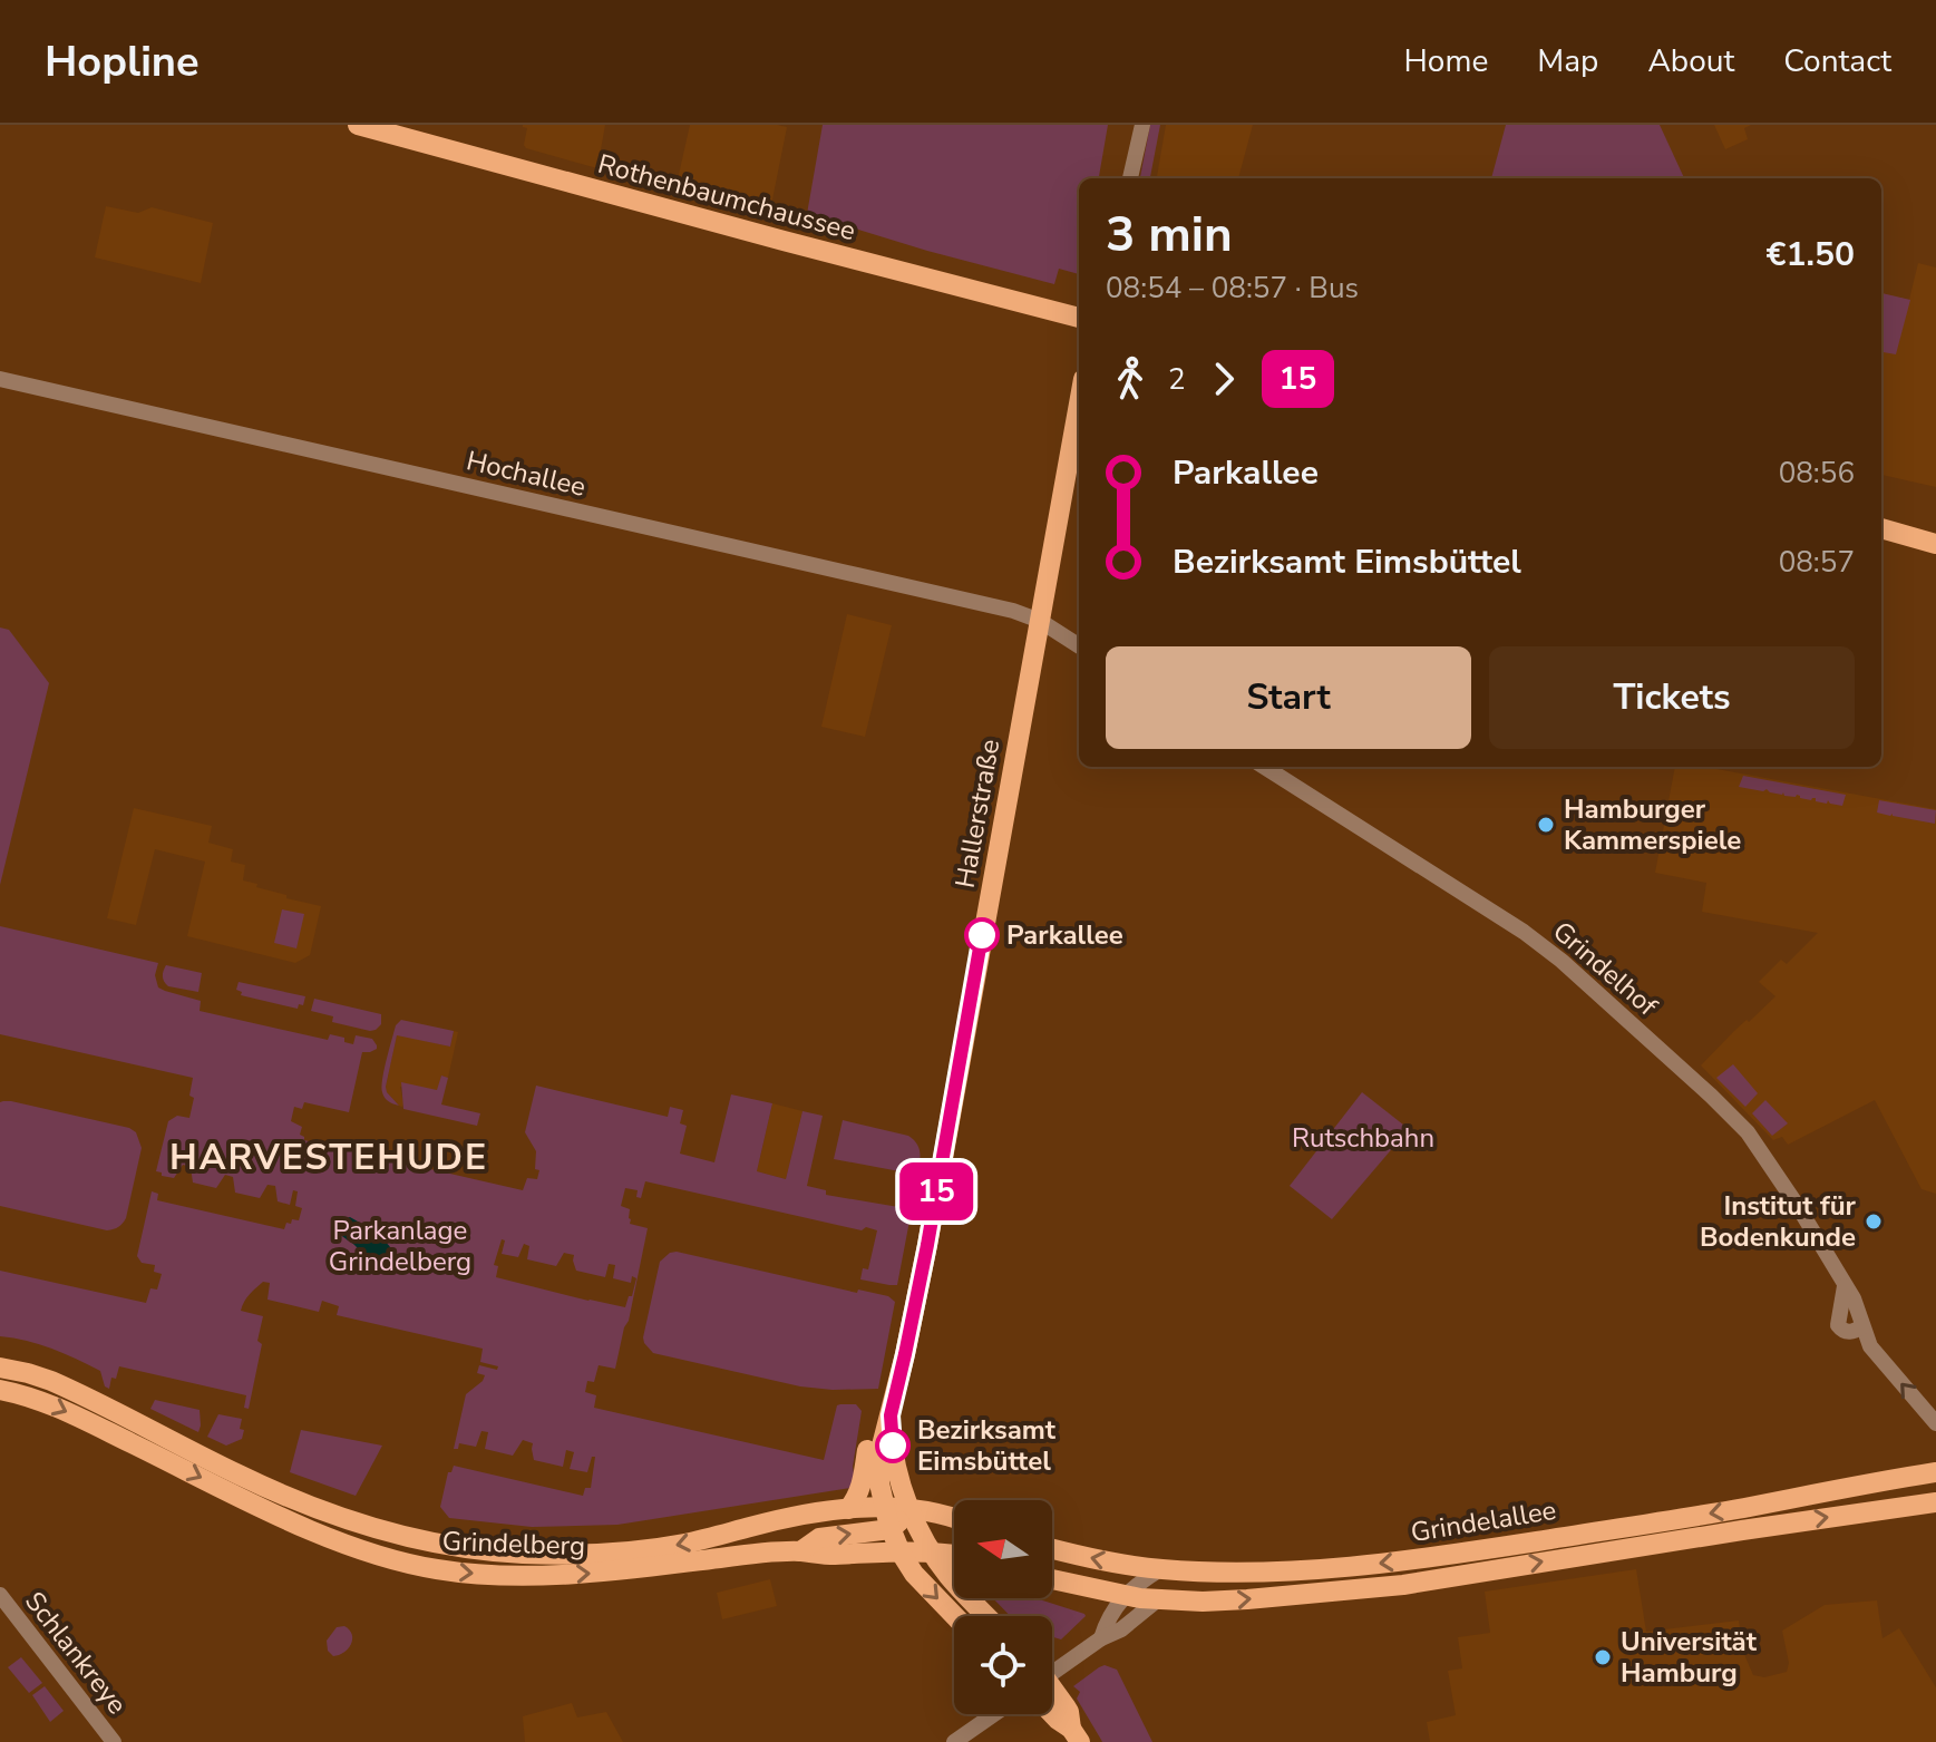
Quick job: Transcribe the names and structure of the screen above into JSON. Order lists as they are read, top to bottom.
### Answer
{
  "streets": {
    "main road": [
      "Rothenbaumchaussee",
      "Hallerstraße",
      "Grindelallee",
      "Grindelberg"
    ],
    "street": ["Hochallee", "Grindelhof", "Schlankreye"]
  },
  "crossings": [
    ["Hochallee", "Hallerstraße"],
    ["Hallerstraße", "Grindelberg"]
  ],
  "districts": ["HARVESTEHUDE"],
  "parks": ["Rutschbahn", "Parkanlage Grindelberg"],
  "places": [
    "Hamburger Kammerspiele",
    "Parkallee",
    "Institut für Bodenkunde",
    "Bezirksamt Eimsbüttel",
    "Universität Hamburg"
  ],
  "lines": ["bus line 15"],
  "north": "left",
  "page": {
    "header": "Hopline",
    "nav": [
      "Home",
      "Map",
      "About",
      "Contact"
    ],
    "on_map": "15",
    "heading": ["3 min", "08:54 – 08:57 · Bus", "€1.50"],
    "legs": ["2", "15"],
    "list": [
      {
        "name": "Parkallee",
        "value": "08:56"
      },
      {
        "name": "Bezirksamt Eimsbüttel",
        "value": "08:57"
      }
    ],
    "buttons": ["Start", "Tickets"]
  }
}
